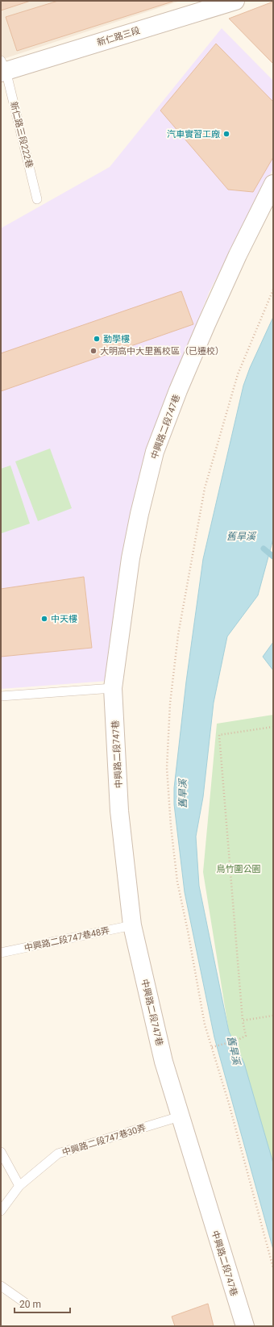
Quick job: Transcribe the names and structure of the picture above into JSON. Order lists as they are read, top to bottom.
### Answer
{
  "streets": {
    "street": ["新仁路三段", "中興路二段747巷"],
    "lane": ["新仁路三段222巷", "中興路二段747巷48弄", "中興路二段747巷30弄"]
  },
  "crossings": [
    ["新仁路三段", "新仁路三段222巷"],
    ["中興路二段747巷", "中興路二段747巷48弄"],
    ["中興路二段747巷", "中興路二段747巷30弄"]
  ],
  "water": ["舊旱溪"],
  "parks": ["鳥竹圍公園"],
  "places": [
    "汽車實習工廠",
    "勤學樓",
    "大明高中大里舊校區（已遷校）",
    "中天樓"
  ],
  "scale_bar": "20 m"
}
